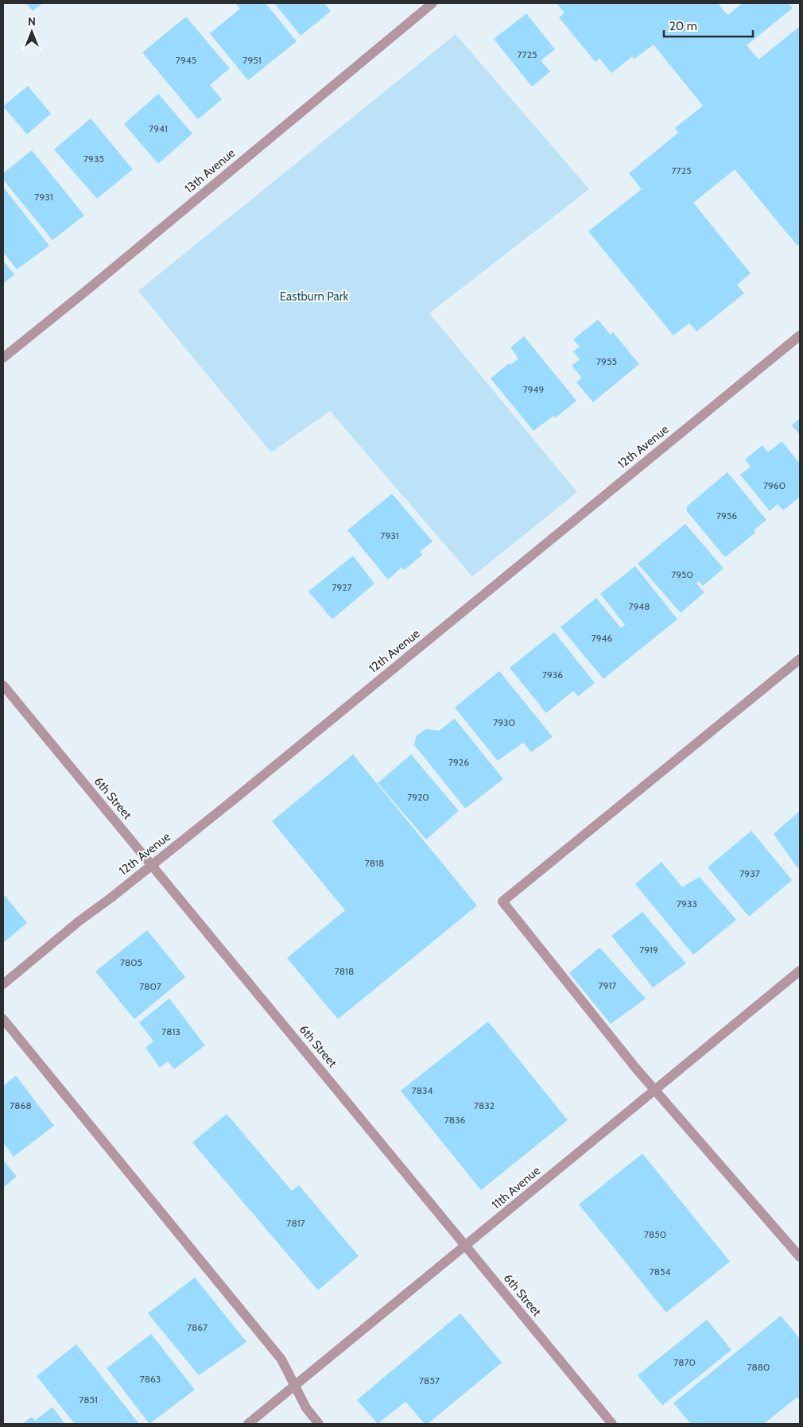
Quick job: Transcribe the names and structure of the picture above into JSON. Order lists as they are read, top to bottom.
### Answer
{
  "streets": {
    "street": [
      "13th Avenue",
      "12th Avenue",
      "6th Street",
      "11th Avenue"
    ]
  },
  "crossings": [
    ["12th Avenue", "6th Street"],
    ["6th Street", "11th Avenue"]
  ],
  "parks": ["Eastburn Park"],
  "house_numbers": [
    "7725",
    "7945",
    "7951",
    "7941",
    "7935",
    "7725",
    "7931",
    "7955",
    "7949",
    "7960",
    "7956",
    "7931",
    "7950",
    "7927",
    "7948",
    "7946",
    "7936",
    "7930",
    "7926",
    "7920",
    "7818",
    "7937",
    "7933",
    "7919",
    "7805",
    "7818",
    "7917",
    "7807",
    "7813",
    "7834",
    "7868",
    "7832",
    "7836",
    "7817",
    "7850",
    "7854",
    "7867",
    "7870",
    "7880",
    "7863",
    "7857",
    "7851"
  ],
  "scale_bar": "20 m",
  "north": "top"
}
